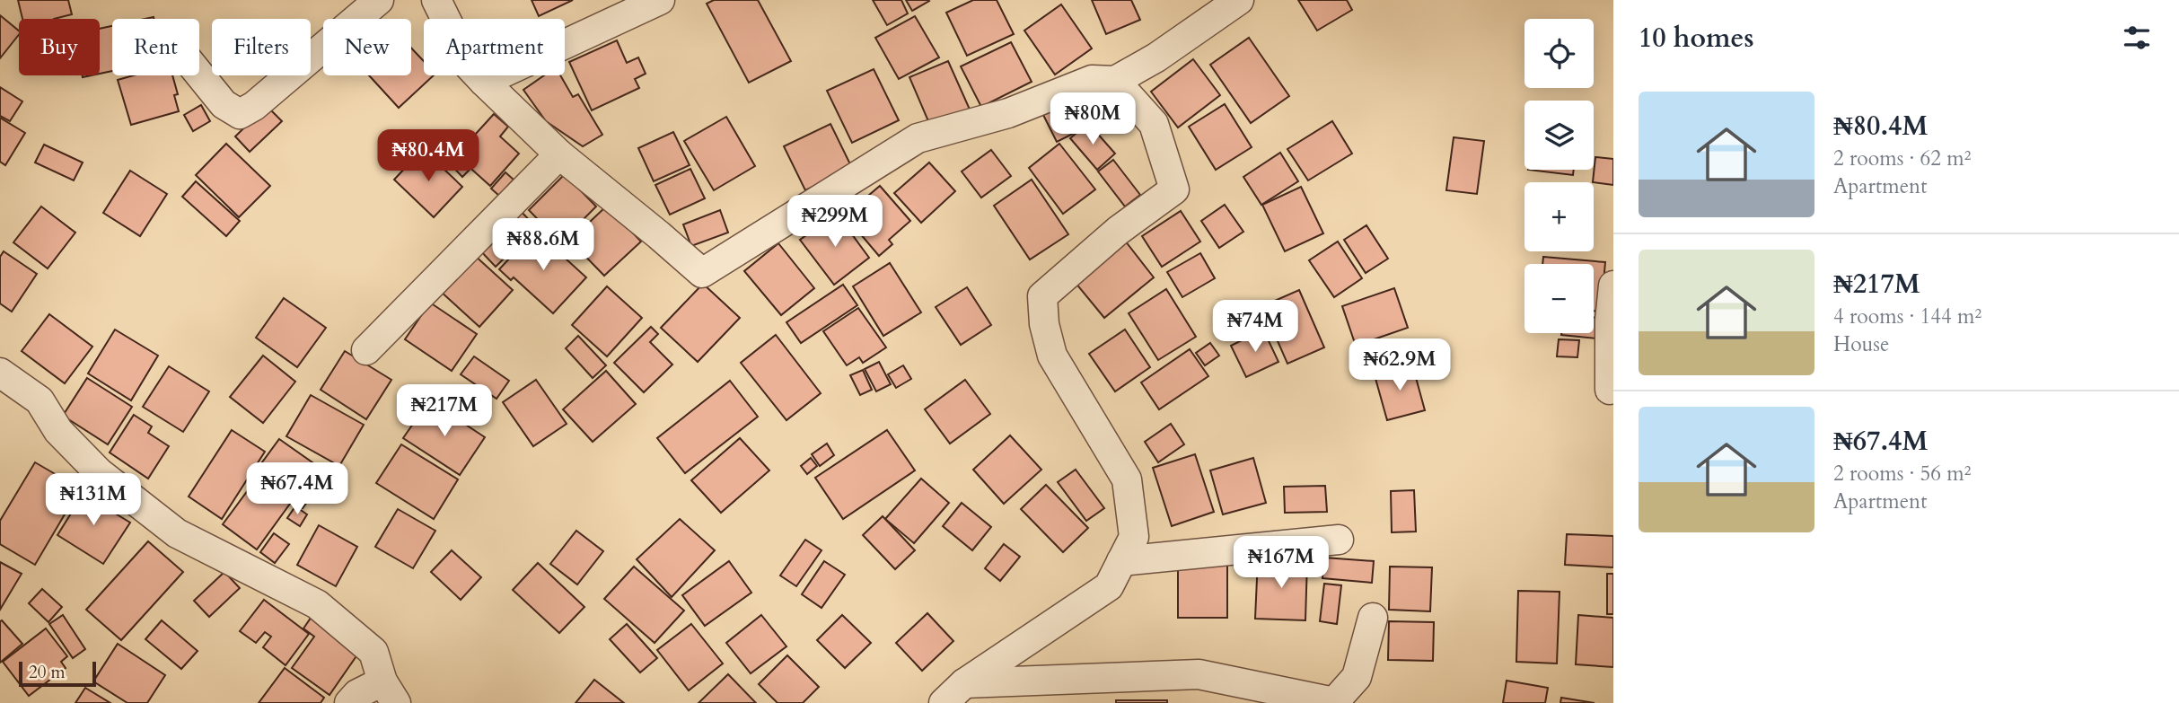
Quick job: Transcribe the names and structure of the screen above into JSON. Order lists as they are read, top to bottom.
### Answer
{
  "scale_bar": "20 m",
  "page": {
    "heading": "10 homes",
    "map_buttons": ["+", "−"],
    "chip": [
      "Buy",
      "Rent",
      "Filters",
      "New",
      "Apartment"
    ],
    "list": [
      {
        "name": "₦80.4M",
        "note": "2 rooms · 62 m² · Apartment"
      },
      {
        "name": "₦217M",
        "note": "4 rooms · 144 m² · House"
      },
      {
        "name": "₦67.4M",
        "note": "2 rooms · 56 m² · Apartment"
      }
    ],
    "price": [
      "₦80M",
      "₦80.4M",
      "₦299M",
      "₦88.6M",
      "₦74M",
      "₦62.9M",
      "₦217M",
      "₦67.4M",
      "₦131M",
      "₦167M"
    ],
    "scale": "20 m"
  }
}
